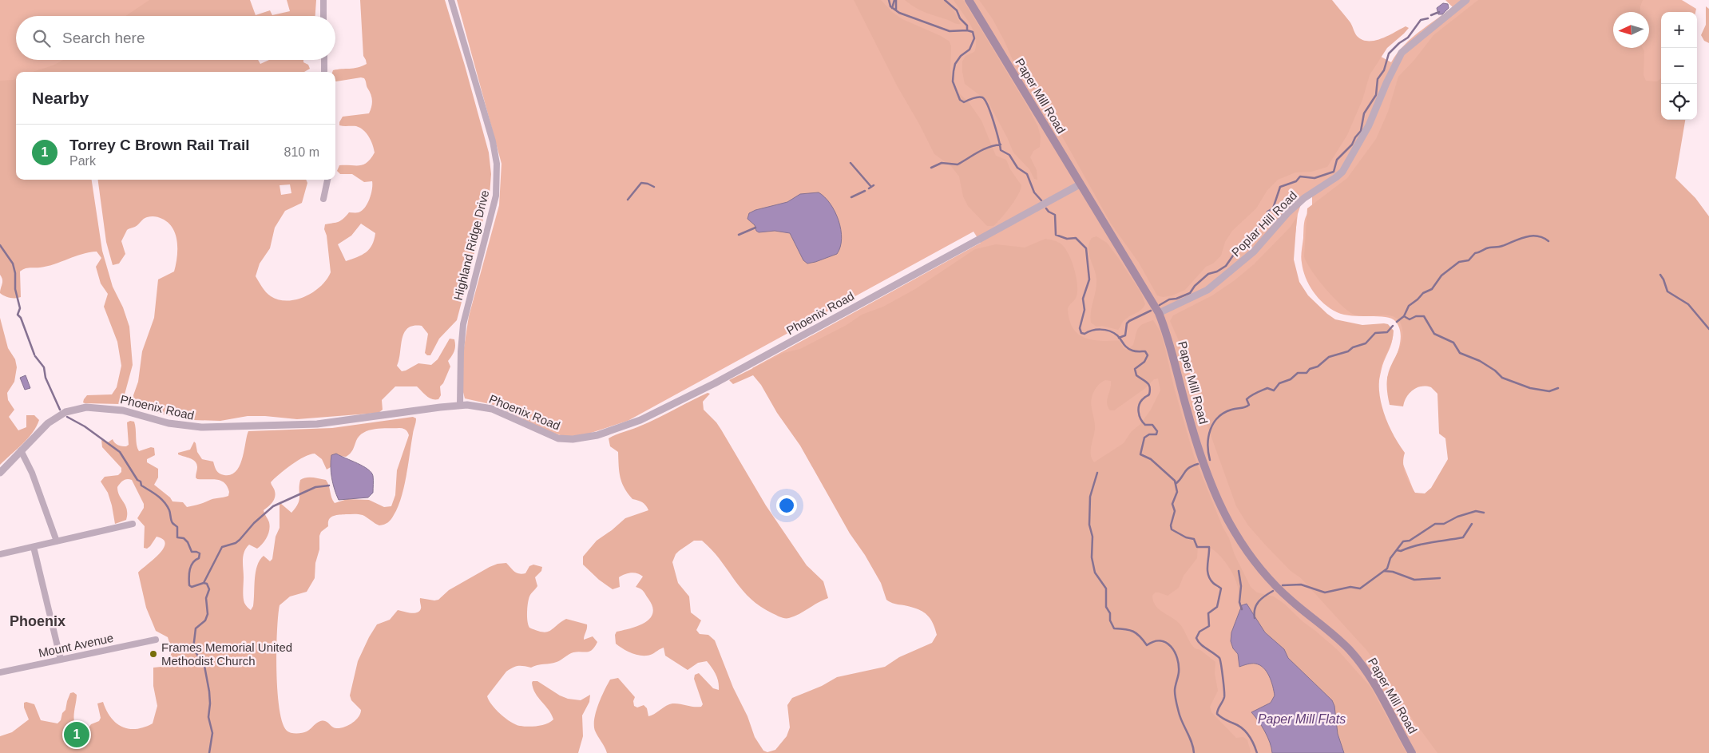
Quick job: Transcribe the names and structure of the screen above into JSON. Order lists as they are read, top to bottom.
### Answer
{
  "streets": {
    "main road": ["Paper Mill Road"],
    "street": [
      "Poplar Hill Road",
      "Highland Ridge Drive",
      "Phoenix Road",
      "Mount Avenue"
    ]
  },
  "crossings": [
    ["Paper Mill Road", "Poplar Hill Road"],
    ["Paper Mill Road", "Phoenix Road"],
    ["Highland Ridge Drive", "Phoenix Road"]
  ],
  "districts": ["Phoenix"],
  "water": ["Paper Mill Flats"],
  "places": ["Frames Memorial United Methodist Church"],
  "north": "left",
  "page": {
    "map_buttons": ["+", "−"],
    "search": "Search here",
    "heading": "Nearby",
    "list": [
      {
        "mark": "1",
        "name": "Torrey C Brown Rail Trail",
        "note": "Park",
        "value": "810 m"
      }
    ],
    "pins": "1"
  }
}
